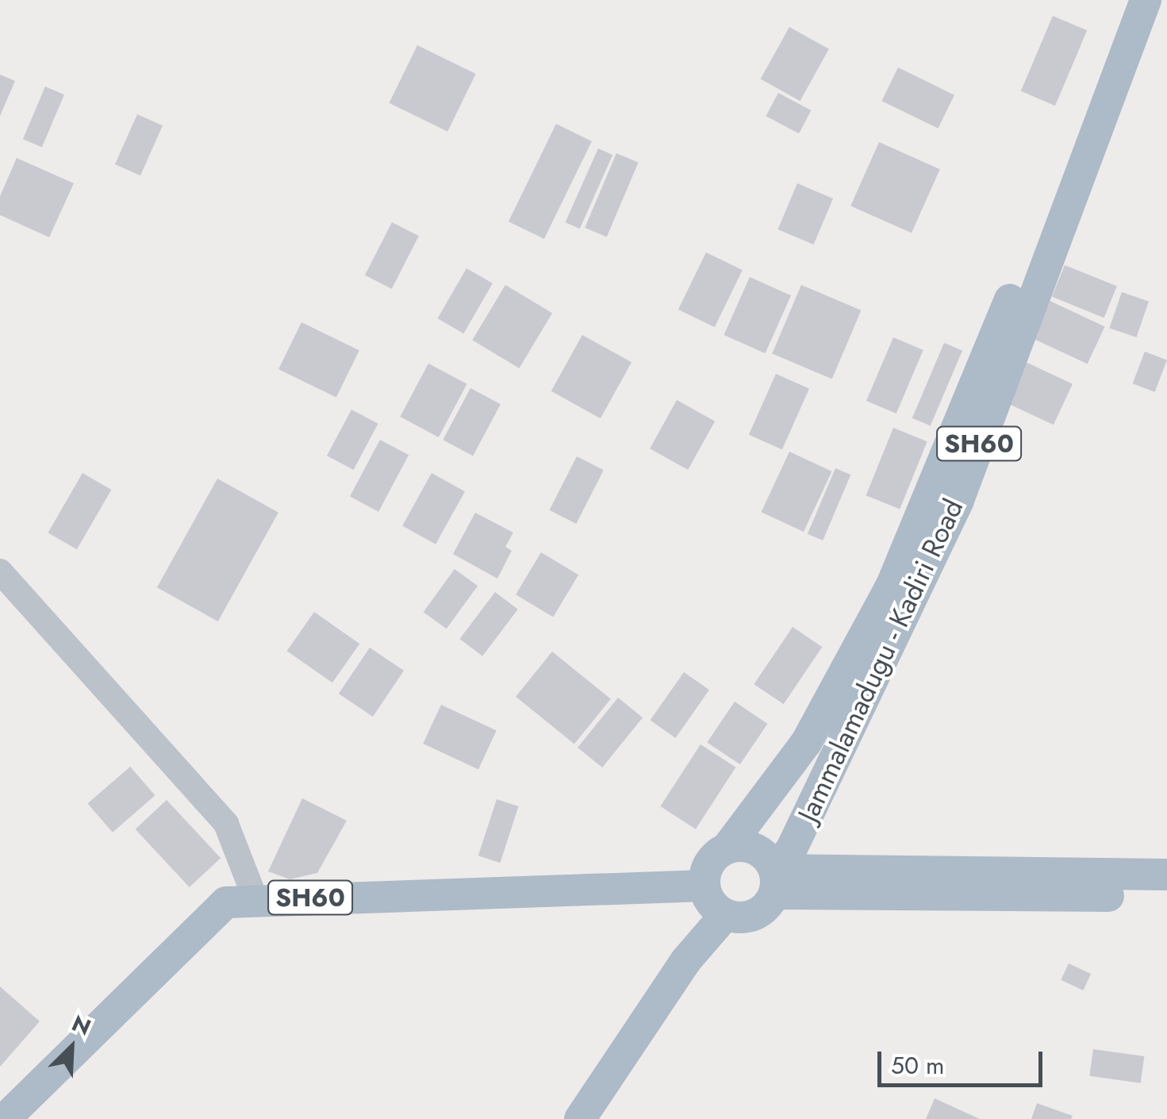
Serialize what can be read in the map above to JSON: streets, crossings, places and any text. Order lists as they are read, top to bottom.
{
  "streets": {
    "main road": ["SH60", "Jammalamadugu - Kadiri Road"]
  },
  "crossings": [
    ["SH60", "Jammalamadugu - Kadiri Road"]
  ],
  "scale_bar": "50 m",
  "north": "top right"
}
